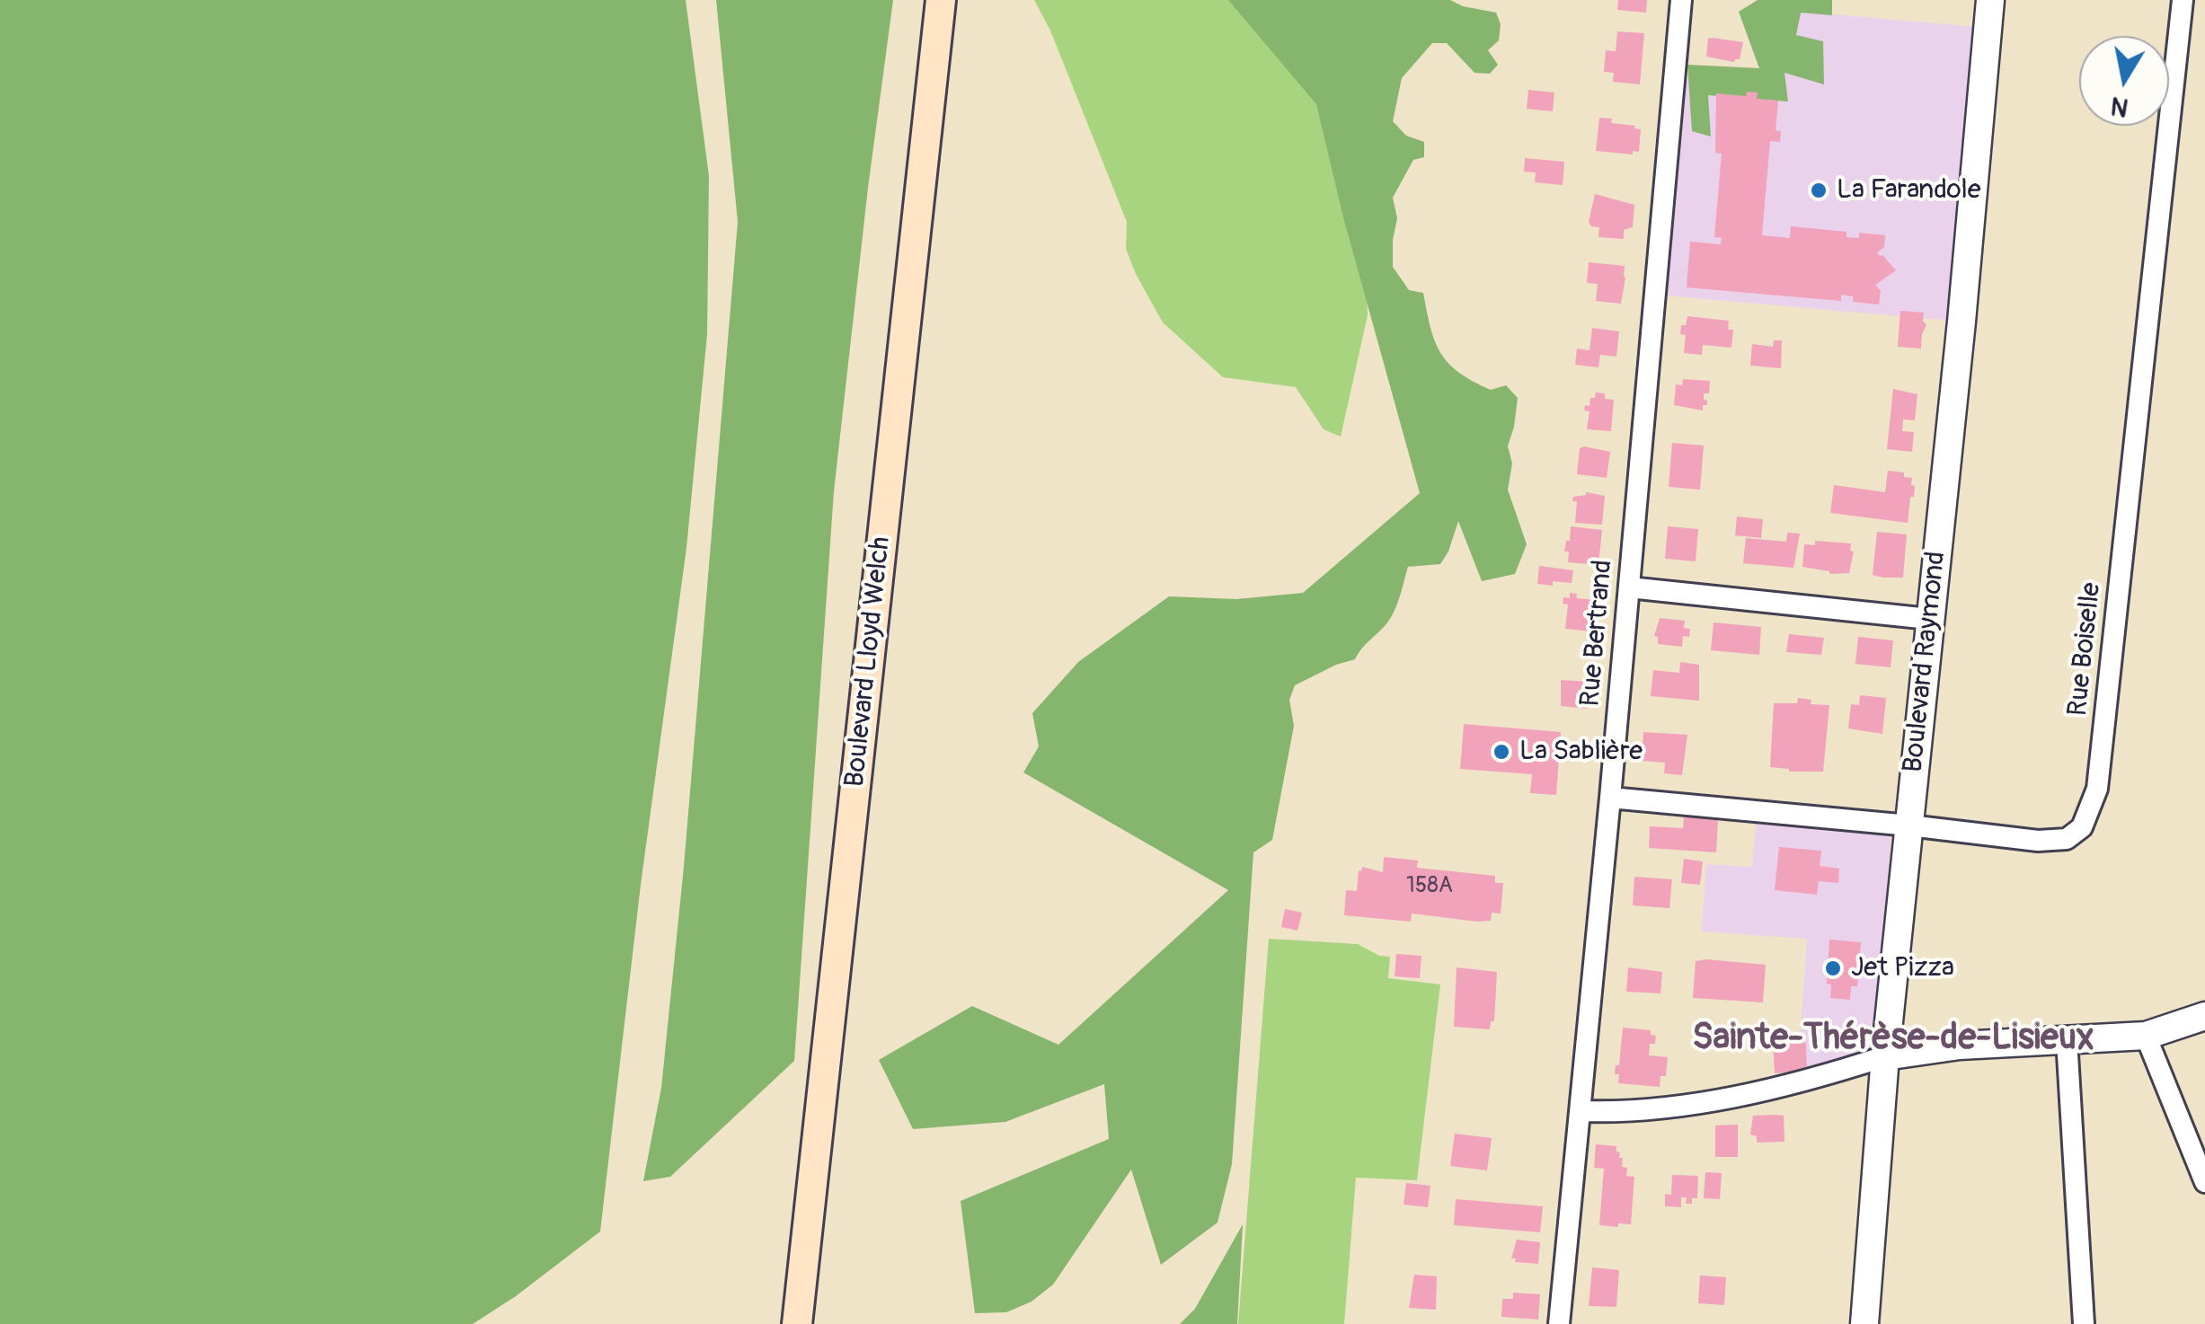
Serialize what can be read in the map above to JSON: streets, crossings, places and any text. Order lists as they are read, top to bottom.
{
  "streets": {
    "main road": ["Boulevard Lloyd Welch"],
    "street": ["Rue Bertrand", "Rue Boiselle", "Boulevard Raymond"]
  },
  "crossings": [
    ["Rue Bertrand", "Rue Boiselle"],
    ["Rue Boiselle", "Boulevard Raymond"]
  ],
  "districts": ["Sainte-Thérèse-de-Lisieux"],
  "places": ["La Farandole", "La Sablière", "Jet Pizza"],
  "house_numbers": ["158A"],
  "north": "bottom"
}
